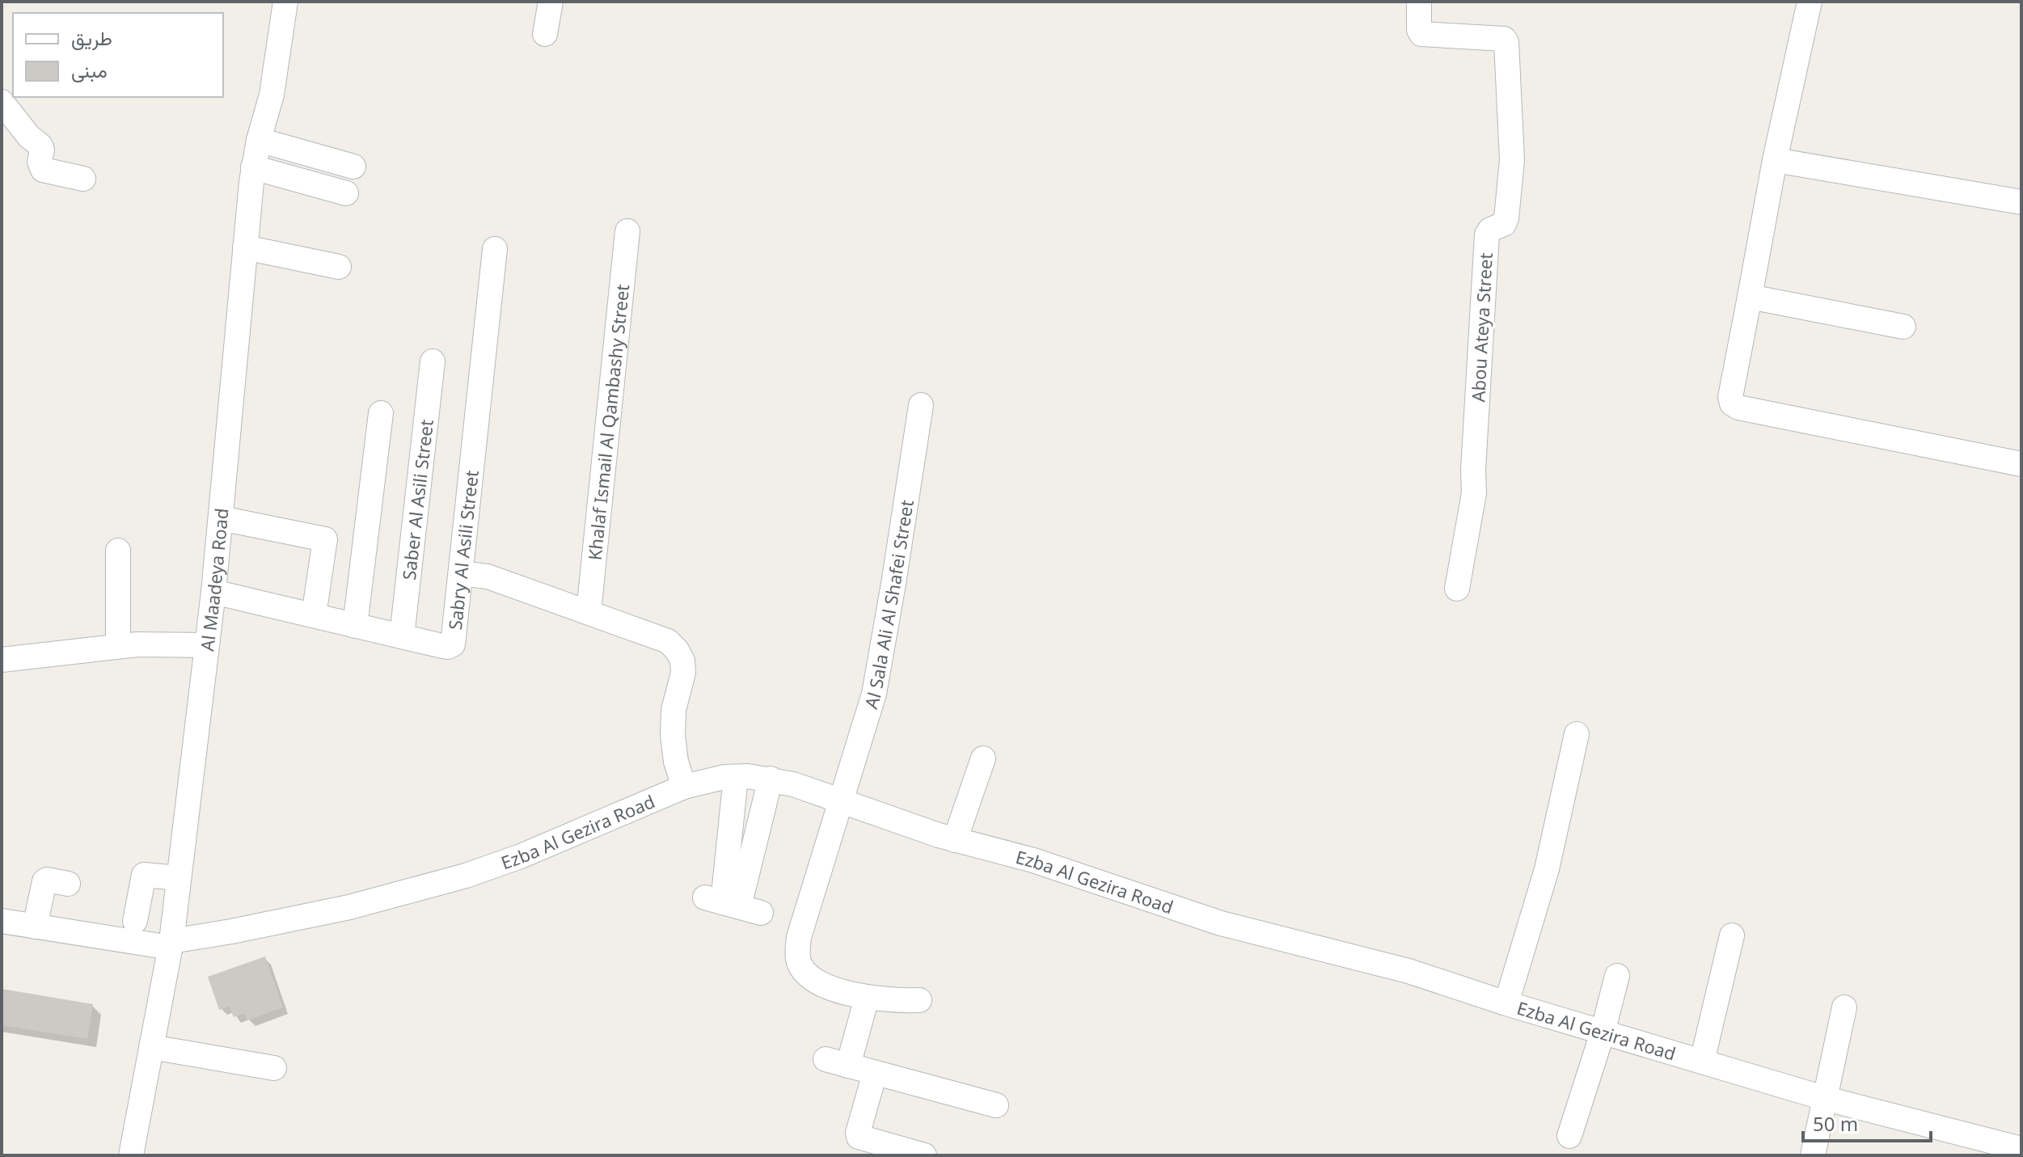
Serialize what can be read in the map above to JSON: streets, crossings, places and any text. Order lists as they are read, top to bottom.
{
  "streets": {
    "street": [
      "Abou Ateya Street",
      "Khalaf Ismail Al Qambashy Street",
      "Saber Al Asili Street",
      "Sabry Al Asili Street",
      "Al Maadeya Road",
      "Al Sala Ali Al Shafei Street",
      "Ezba Al Gezira Road"
    ]
  },
  "crossings": [
    ["Saber Al Asili Street", "Sabry Al Asili Street"],
    ["Sabry Al Asili Street", "Al Maadeya Road"],
    ["Al Maadeya Road", "Ezba Al Gezira Road"],
    ["Al Sala Ali Al Shafei Street", "Ezba Al Gezira Road"]
  ],
  "legend": ["طريق", "مبنى"],
  "scale_bar": "50 m"
}
